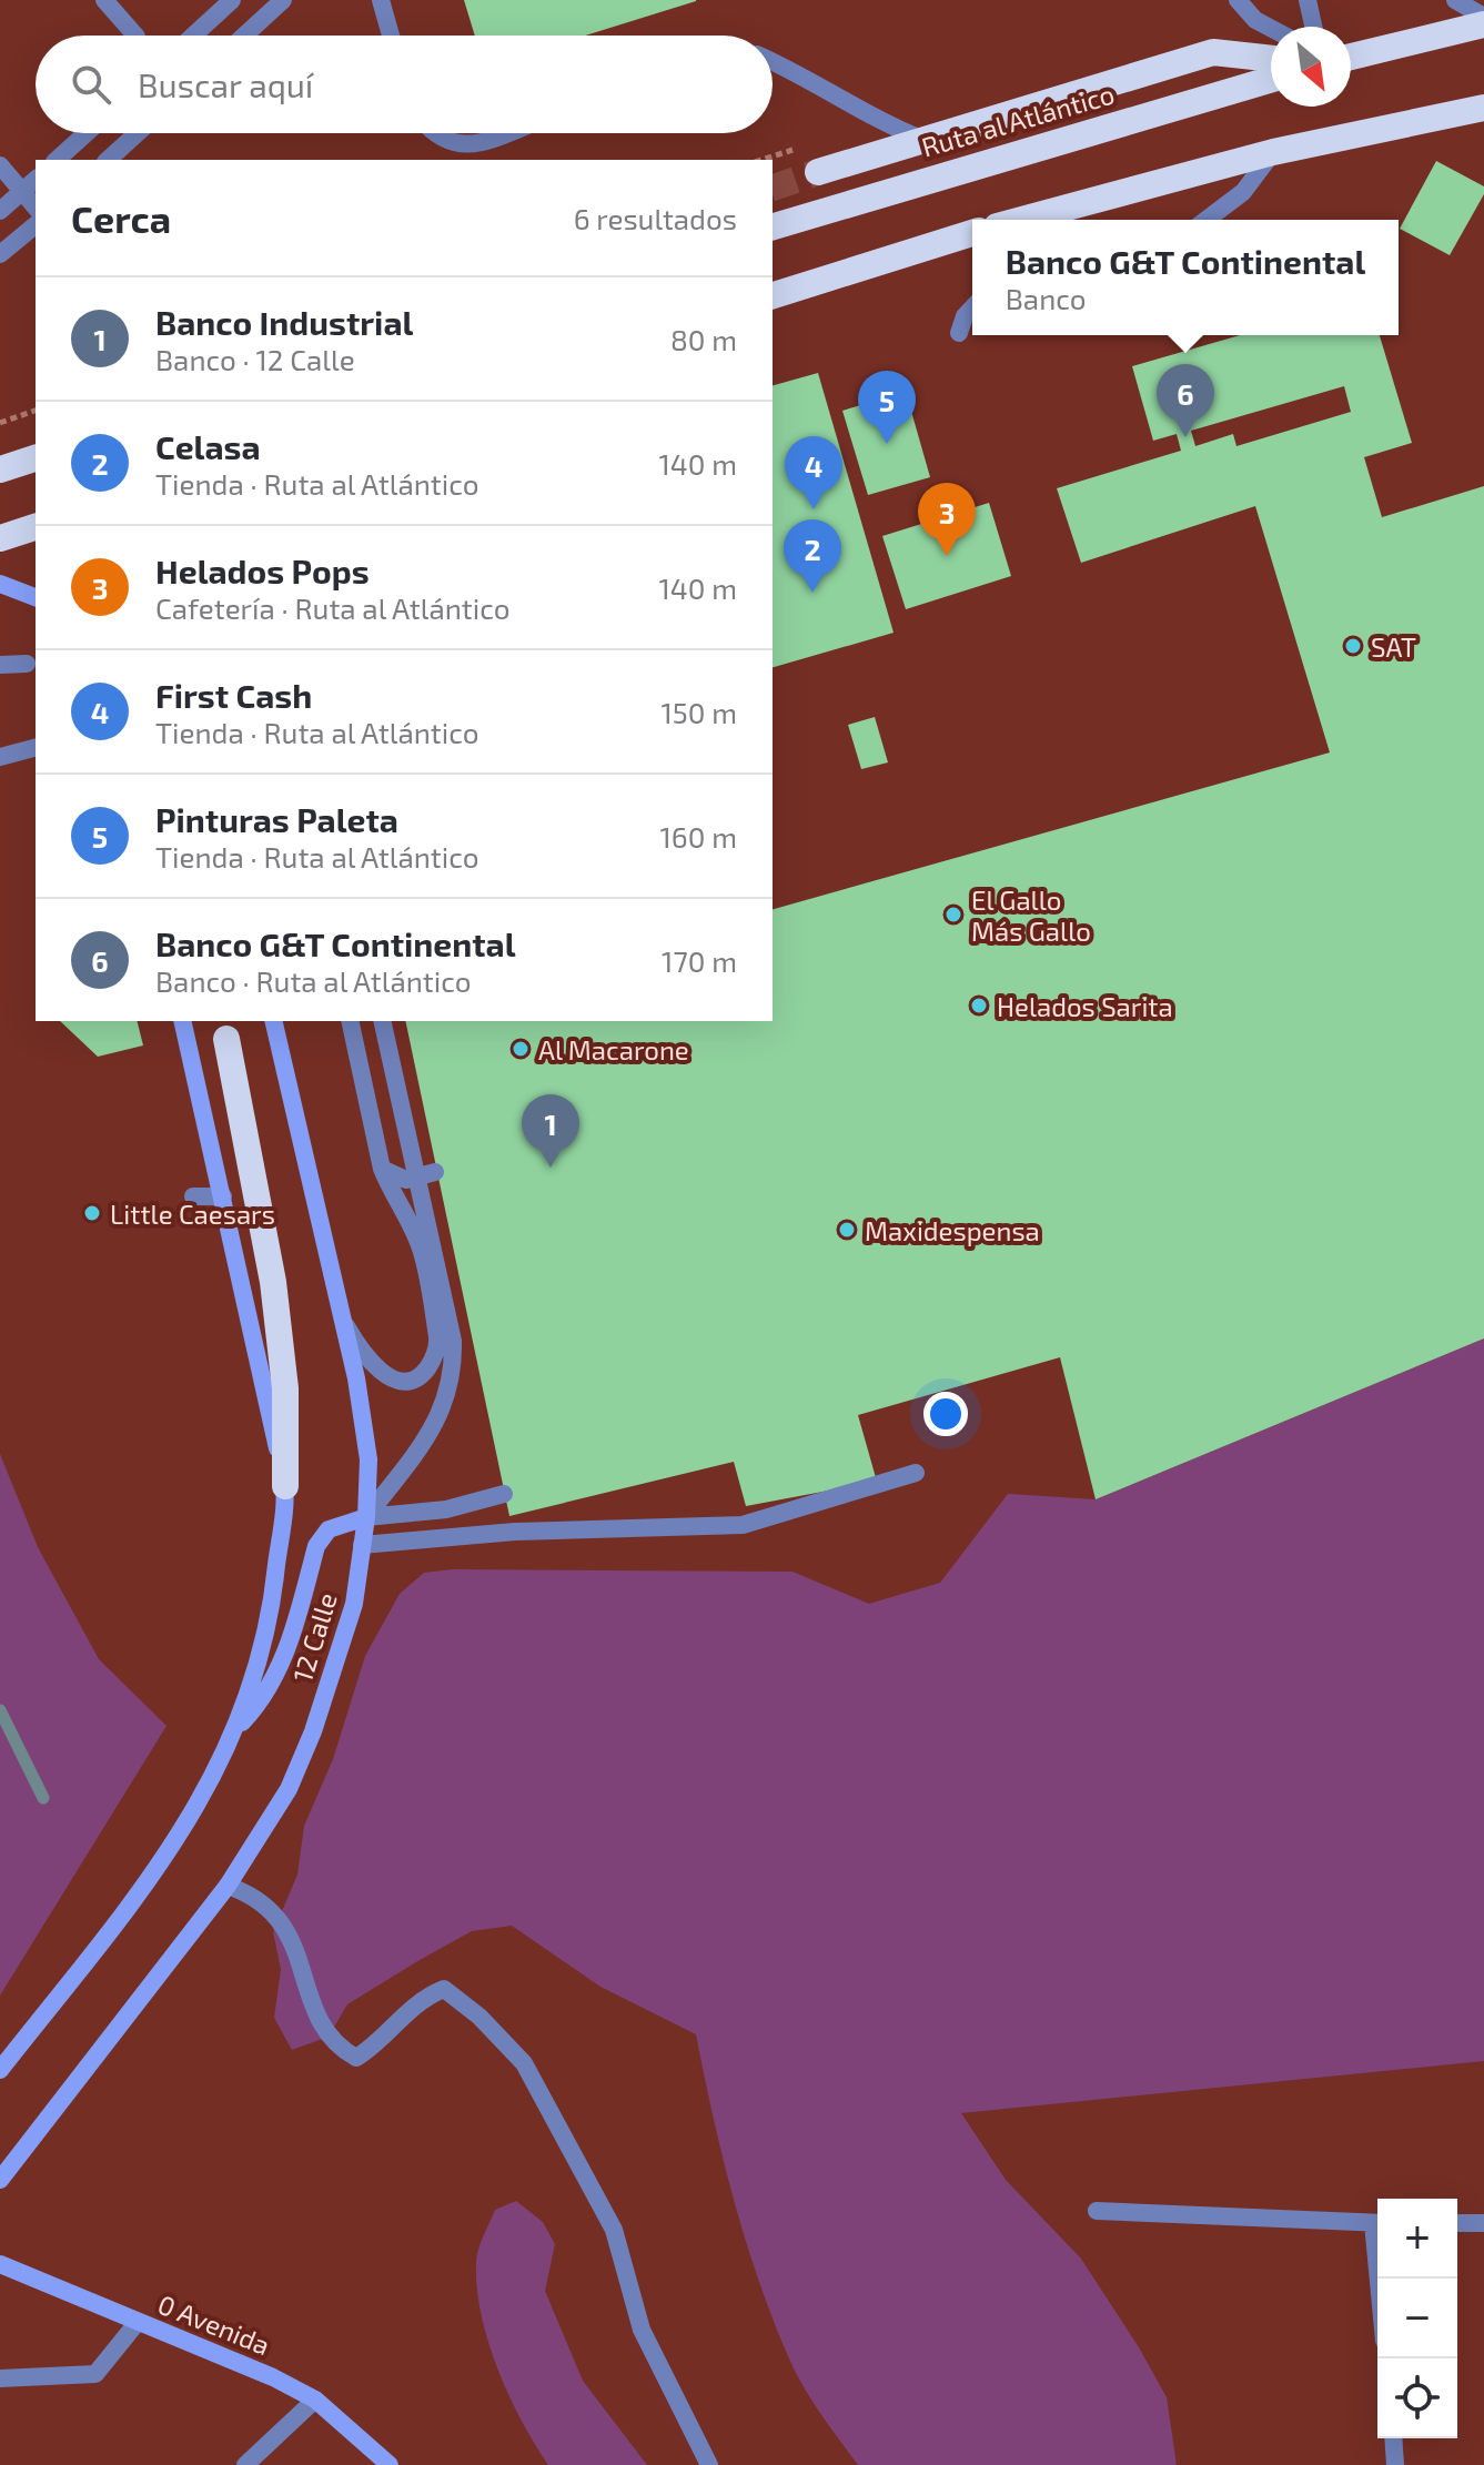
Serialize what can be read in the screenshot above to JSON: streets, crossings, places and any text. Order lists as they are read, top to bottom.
{
  "streets": {
    "highway": ["Ruta al Atlántico"],
    "main road": ["12 Calle", "0 Avenida"]
  },
  "places": [
    "SAT",
    "El Gallo Más Gallo",
    "Helados Sarita",
    "Al Macarone",
    "Little Caesars",
    "Maxidespensa"
  ],
  "north": "bottom right",
  "page": {
    "search": "Buscar aquí",
    "heading": ["Cerca", "6 resultados"],
    "popup": ["Banco G&T Continental", "Banco"],
    "list": [
      {
        "mark": "1",
        "name": "Banco Industrial",
        "note": "Banco · 12 Calle",
        "value": "80 m"
      },
      {
        "mark": "2",
        "name": "Celasa",
        "note": "Tienda · Ruta al Atlántico",
        "value": "140 m"
      },
      {
        "mark": "3",
        "name": "Helados Pops",
        "note": "Cafetería · Ruta al Atlántico",
        "value": "140 m"
      },
      {
        "mark": "4",
        "name": "First Cash",
        "note": "Tienda · Ruta al Atlántico",
        "value": "150 m"
      },
      {
        "mark": "5",
        "name": "Pinturas Paleta",
        "note": "Tienda · Ruta al Atlántico",
        "value": "160 m"
      },
      {
        "mark": "6",
        "name": "Banco G&T Continental",
        "note": "Banco · Ruta al Atlántico",
        "value": "170 m"
      }
    ],
    "pins": [
      "6",
      "5",
      "4",
      "3",
      "2",
      "1"
    ],
    "map_buttons": ["+", "−"]
  }
}
